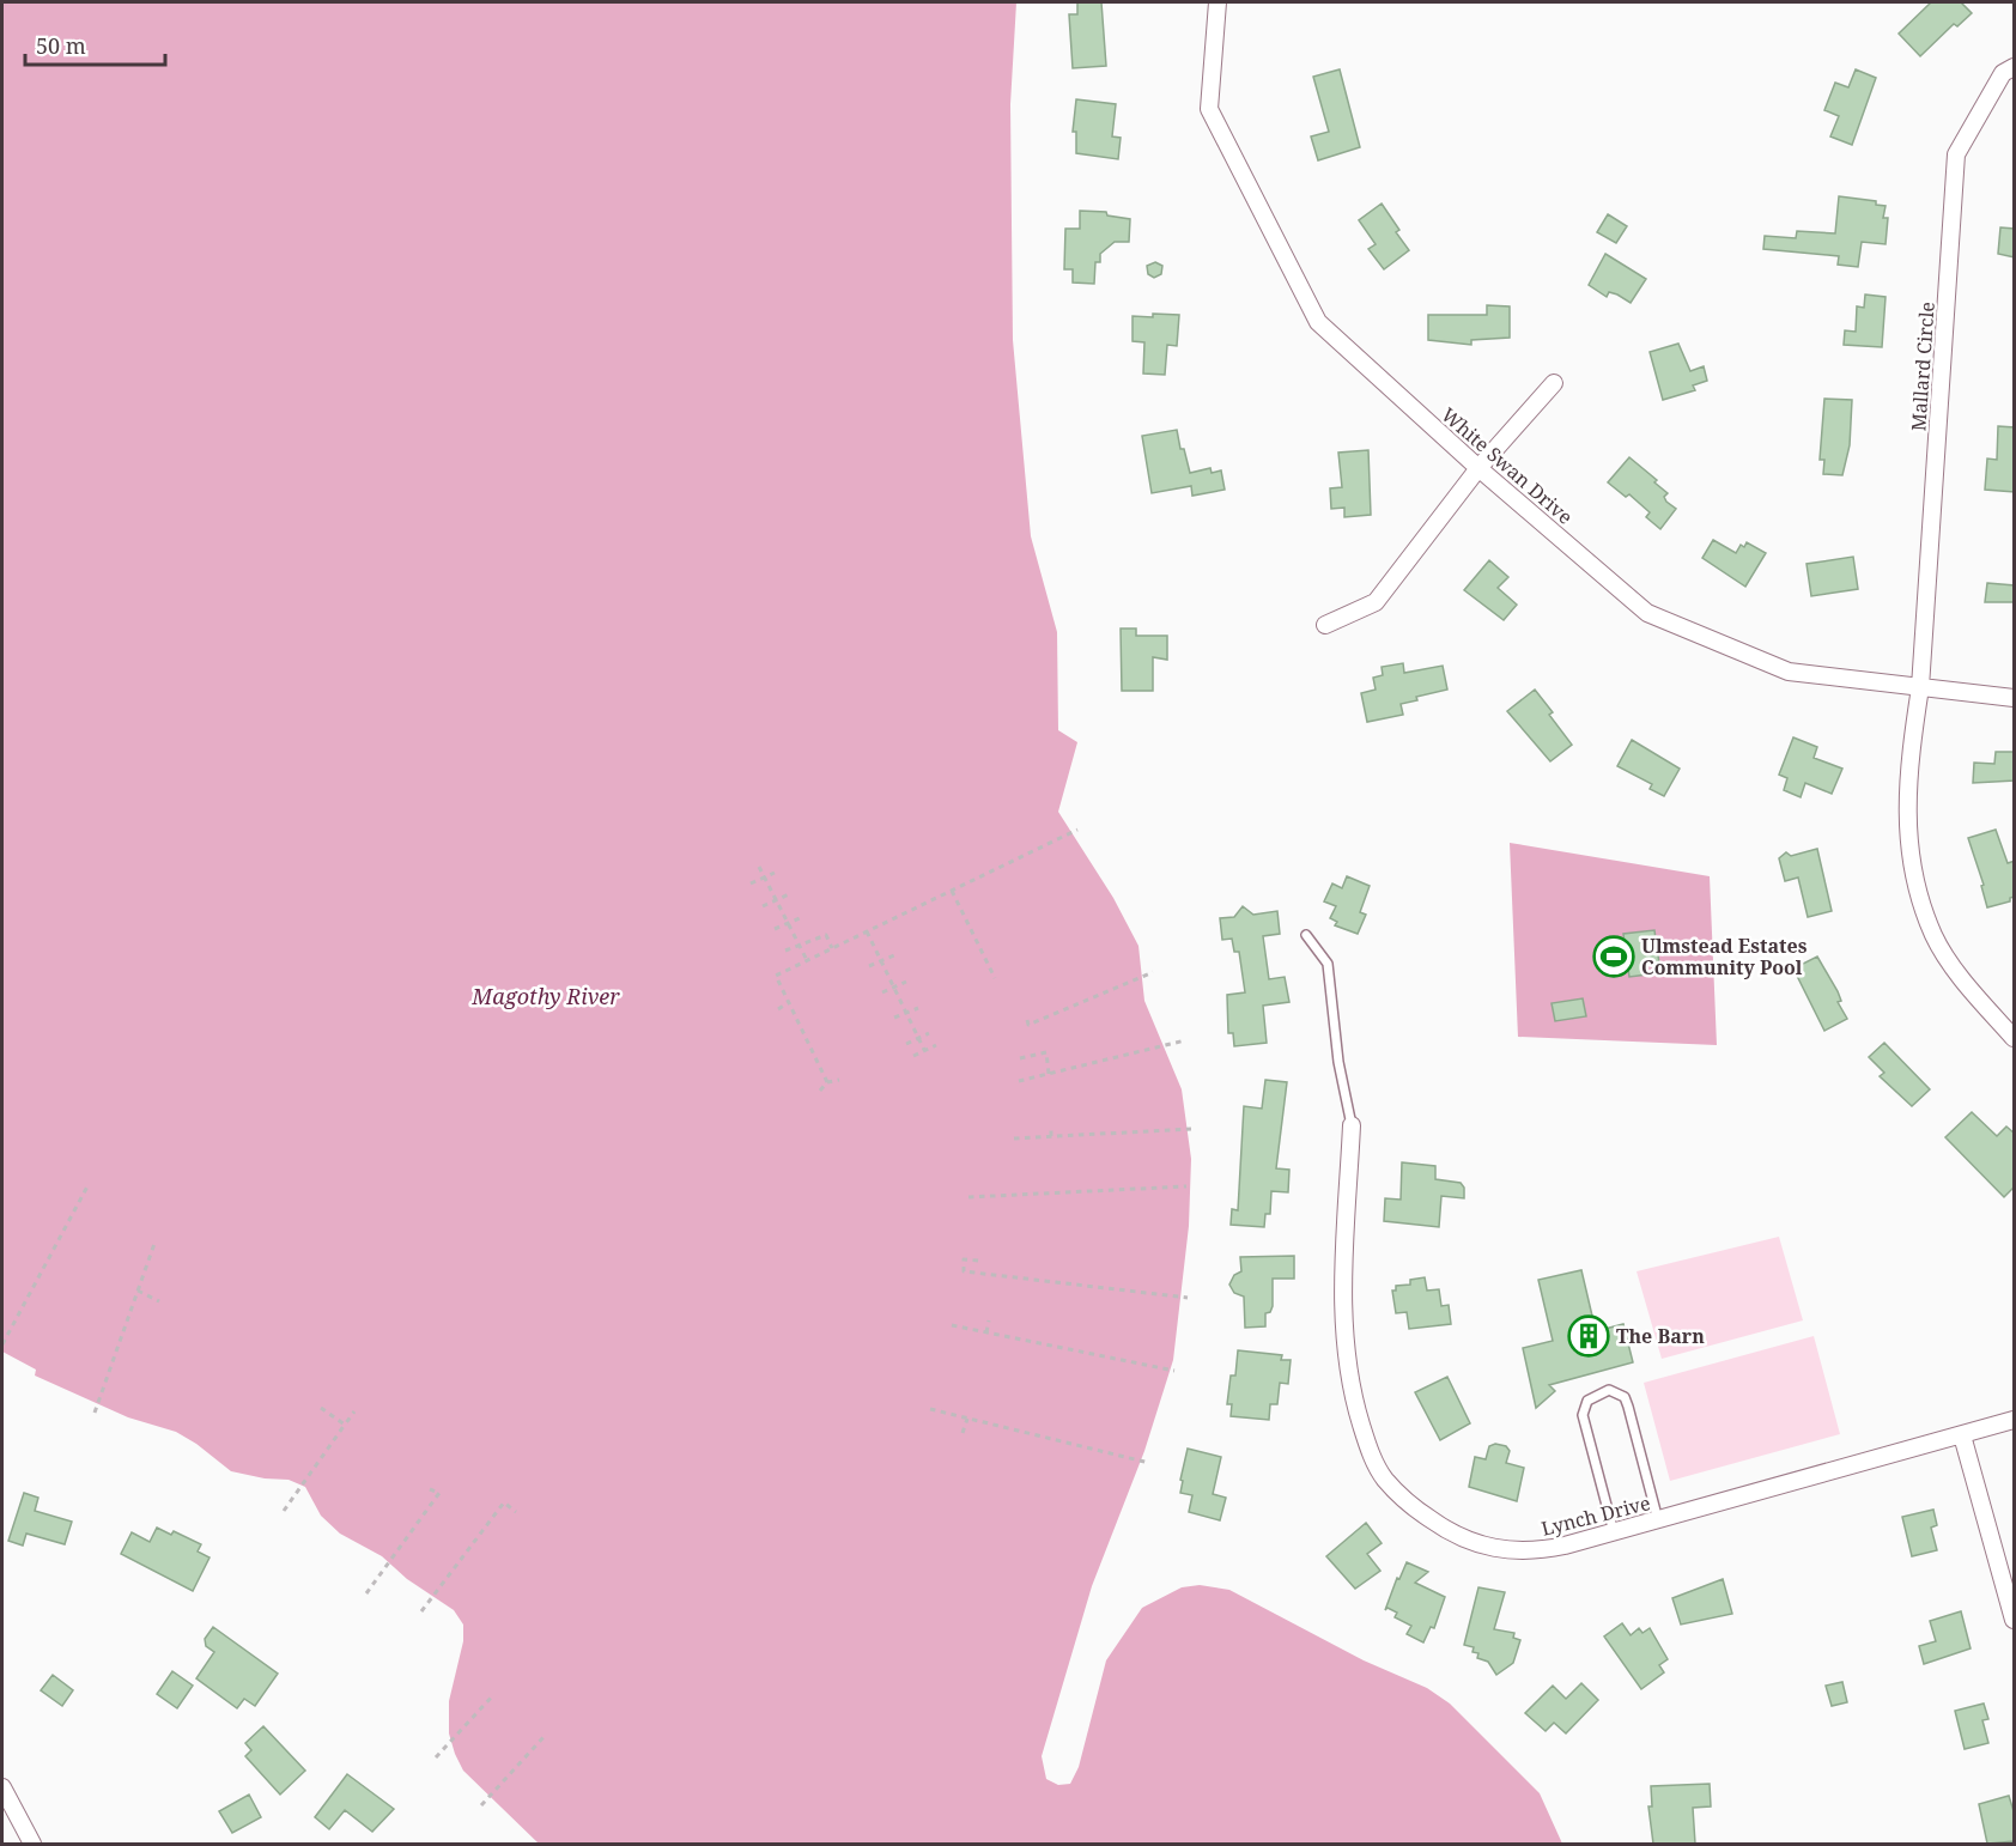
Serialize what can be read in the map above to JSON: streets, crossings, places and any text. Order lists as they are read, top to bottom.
{
  "streets": {
    "street": ["Mallard Circle", "White Swan Drive", "Lynch Drive"]
  },
  "crossings": [
    ["Mallard Circle", "White Swan Drive"]
  ],
  "water": ["Magothy River"],
  "places": {
    "sports": ["Ulmstead Estates Community Pool"],
    "building": ["The Barn"]
  },
  "scale_bar": "50 m"
}
